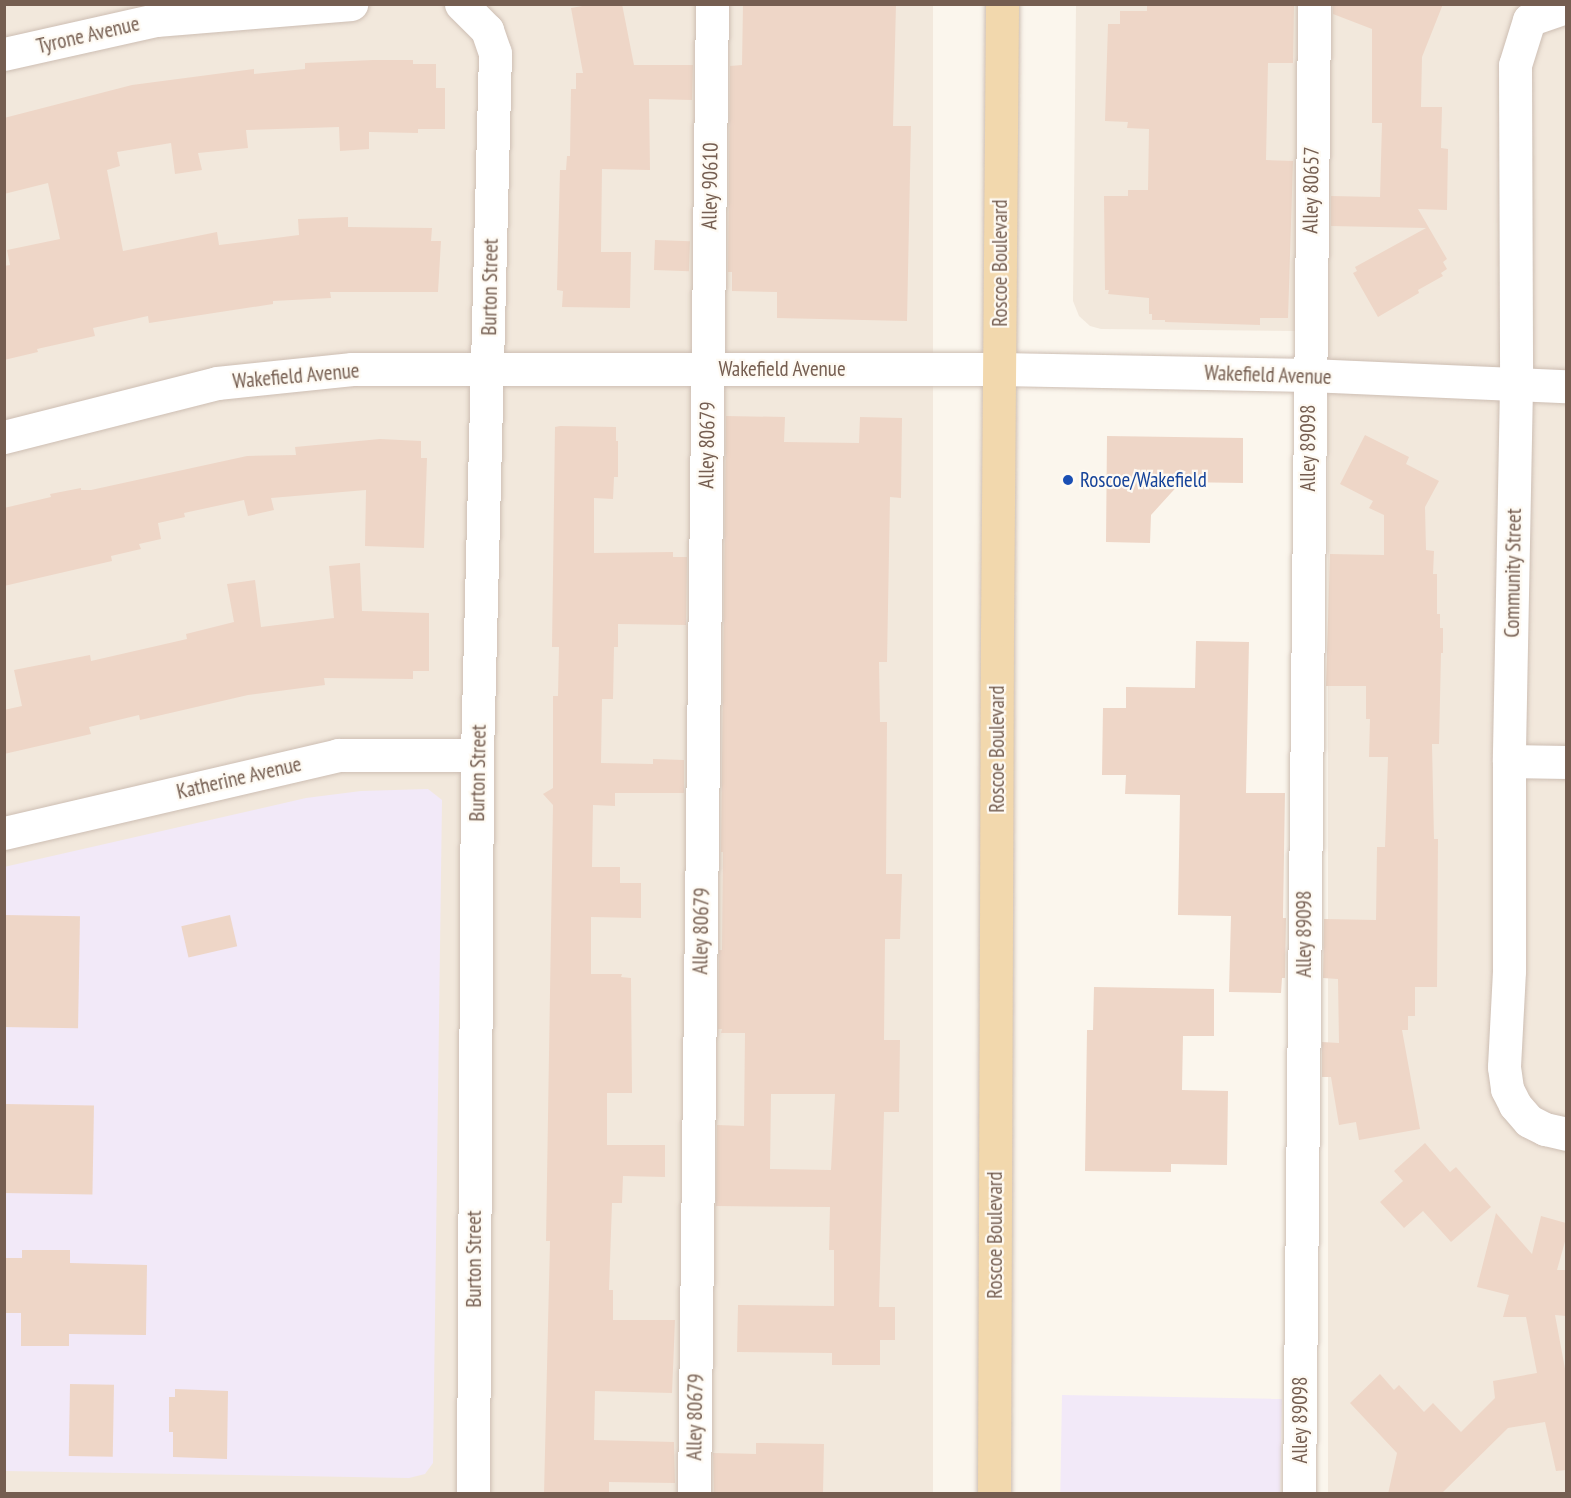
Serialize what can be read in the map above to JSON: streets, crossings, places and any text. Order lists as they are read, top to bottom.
{
  "streets": {
    "main road": ["Roscoe Boulevard"],
    "street": [
      "Tyrone Avenue",
      "Alley 90610",
      "Alley 80657",
      "Burton Street",
      "Wakefield Avenue",
      "Alley 80679",
      "Alley 89098",
      "Community Street",
      "Katherine Avenue"
    ]
  },
  "crossings": [
    ["Alley 90610", "Wakefield Avenue"],
    ["Alley 90610", "Alley 80679"],
    ["Alley 80657", "Wakefield Avenue"],
    ["Alley 80657", "Alley 89098"],
    ["Roscoe Boulevard", "Wakefield Avenue"],
    ["Burton Street", "Wakefield Avenue"],
    ["Burton Street", "Katherine Avenue"],
    ["Wakefield Avenue", "Alley 80679"],
    ["Wakefield Avenue", "Alley 89098"],
    ["Wakefield Avenue", "Community Street"]
  ],
  "places": ["Roscoe/Wakefield"]
}
